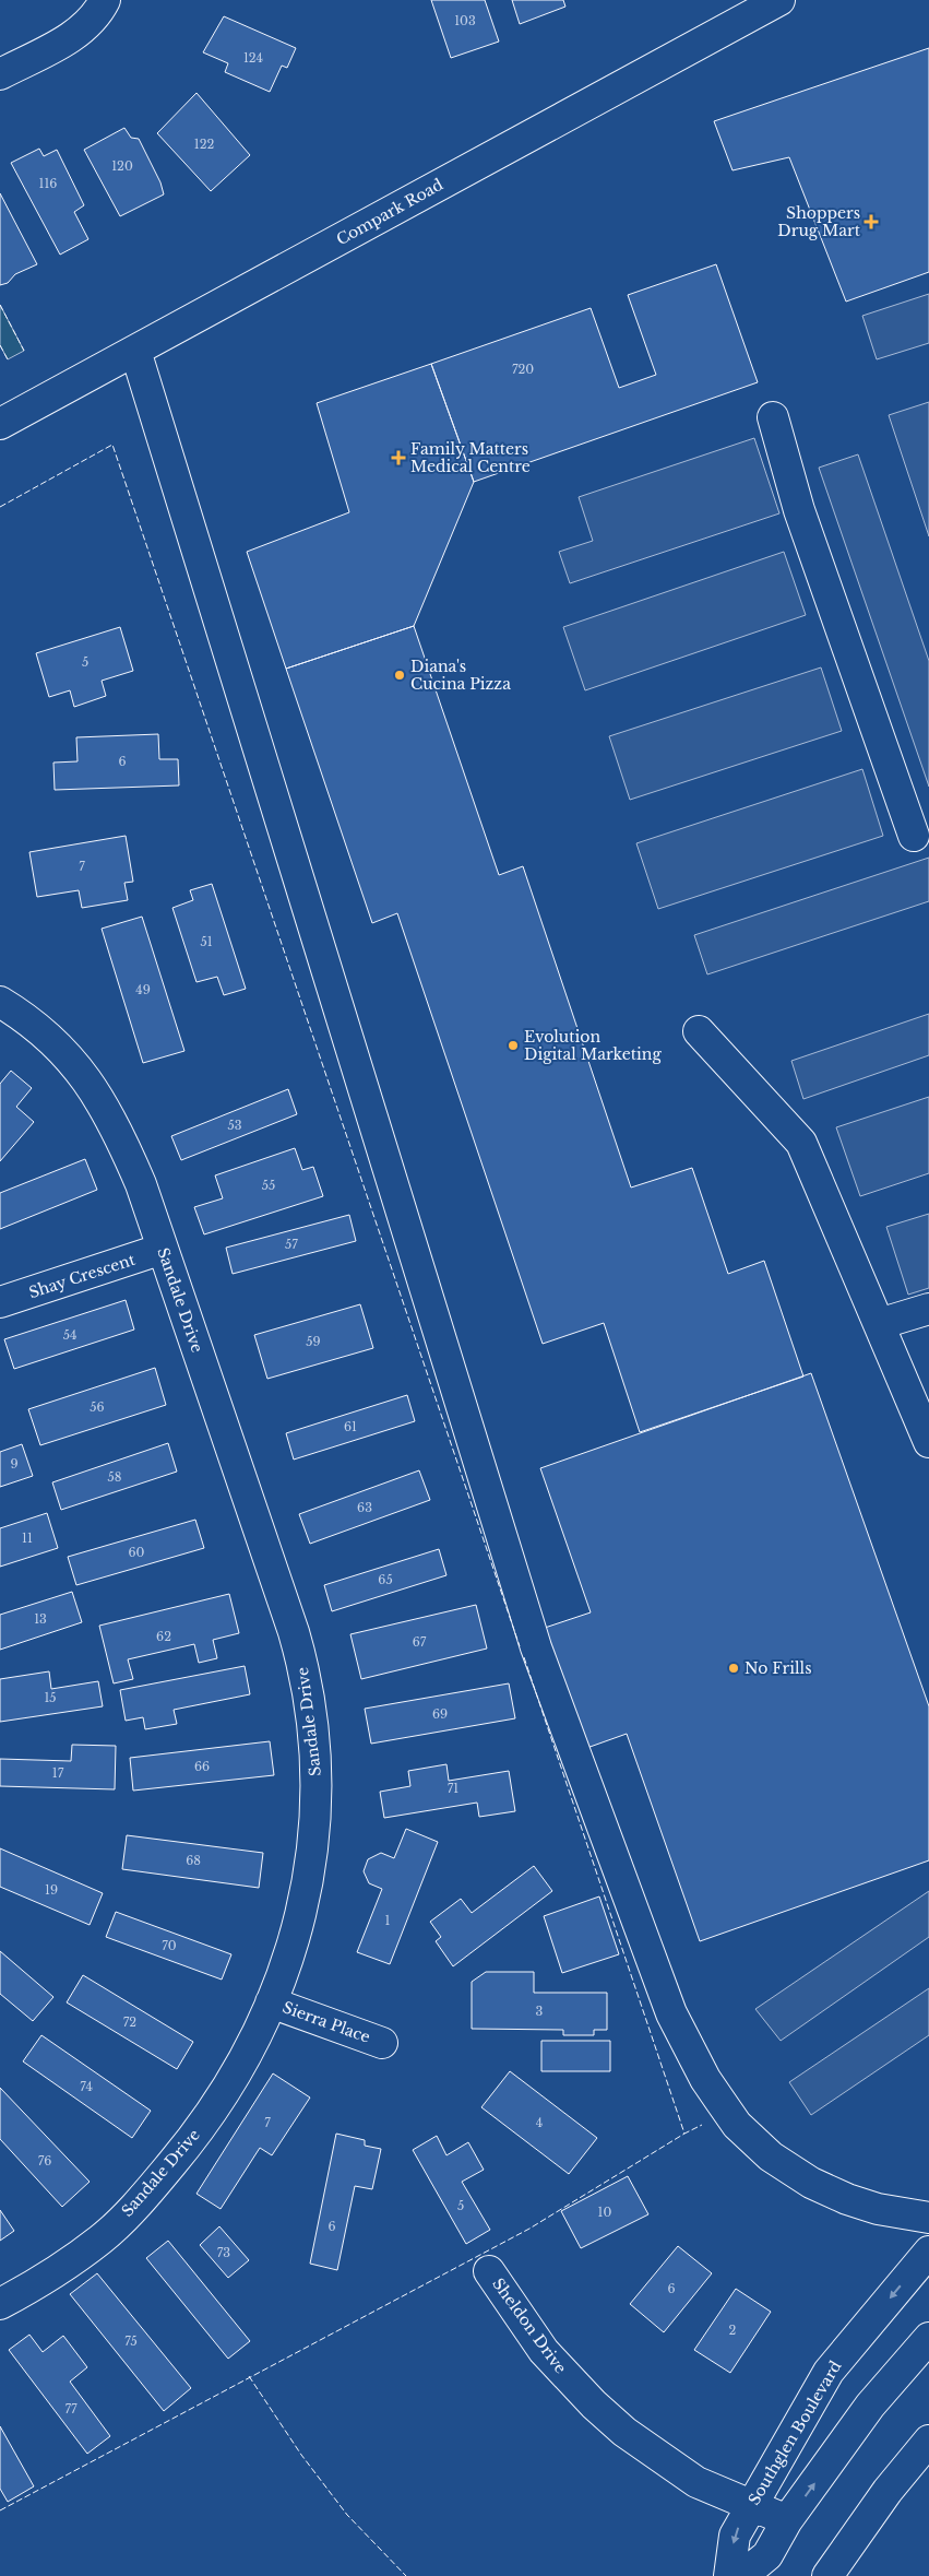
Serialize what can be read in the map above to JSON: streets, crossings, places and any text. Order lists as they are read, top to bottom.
{
  "streets": {
    "street": [
      "Compark Road",
      "Shay Crescent",
      "Sandale Drive",
      "Sierra Place",
      "Sheldon Drive",
      "Southglen Boulevard"
    ]
  },
  "crossings": [
    ["Shay Crescent", "Sandale Drive"],
    ["Sandale Drive", "Sierra Place"],
    ["Sheldon Drive", "Southglen Boulevard"]
  ],
  "places": {
    "health": ["Shoppers Drug Mart", "Family Matters Medical Centre"],
    "other": ["Diana's Cucina Pizza", "Evolution Digital Marketing", "No Frills"]
  },
  "house_numbers": [
    "103",
    "124",
    "122",
    "120",
    "116",
    "720",
    "5",
    "6",
    "7",
    "51",
    "49",
    "53",
    "55",
    "57",
    "54",
    "59",
    "56",
    "61",
    "9",
    "58",
    "63",
    "11",
    "60",
    "65",
    "13",
    "62",
    "67",
    "15",
    "69",
    "66",
    "17",
    "71",
    "68",
    "19",
    "1",
    "70",
    "3",
    "72",
    "74",
    "7",
    "4",
    "76",
    "5",
    "10",
    "6",
    "73",
    "6",
    "2",
    "75",
    "77"
  ]
}
